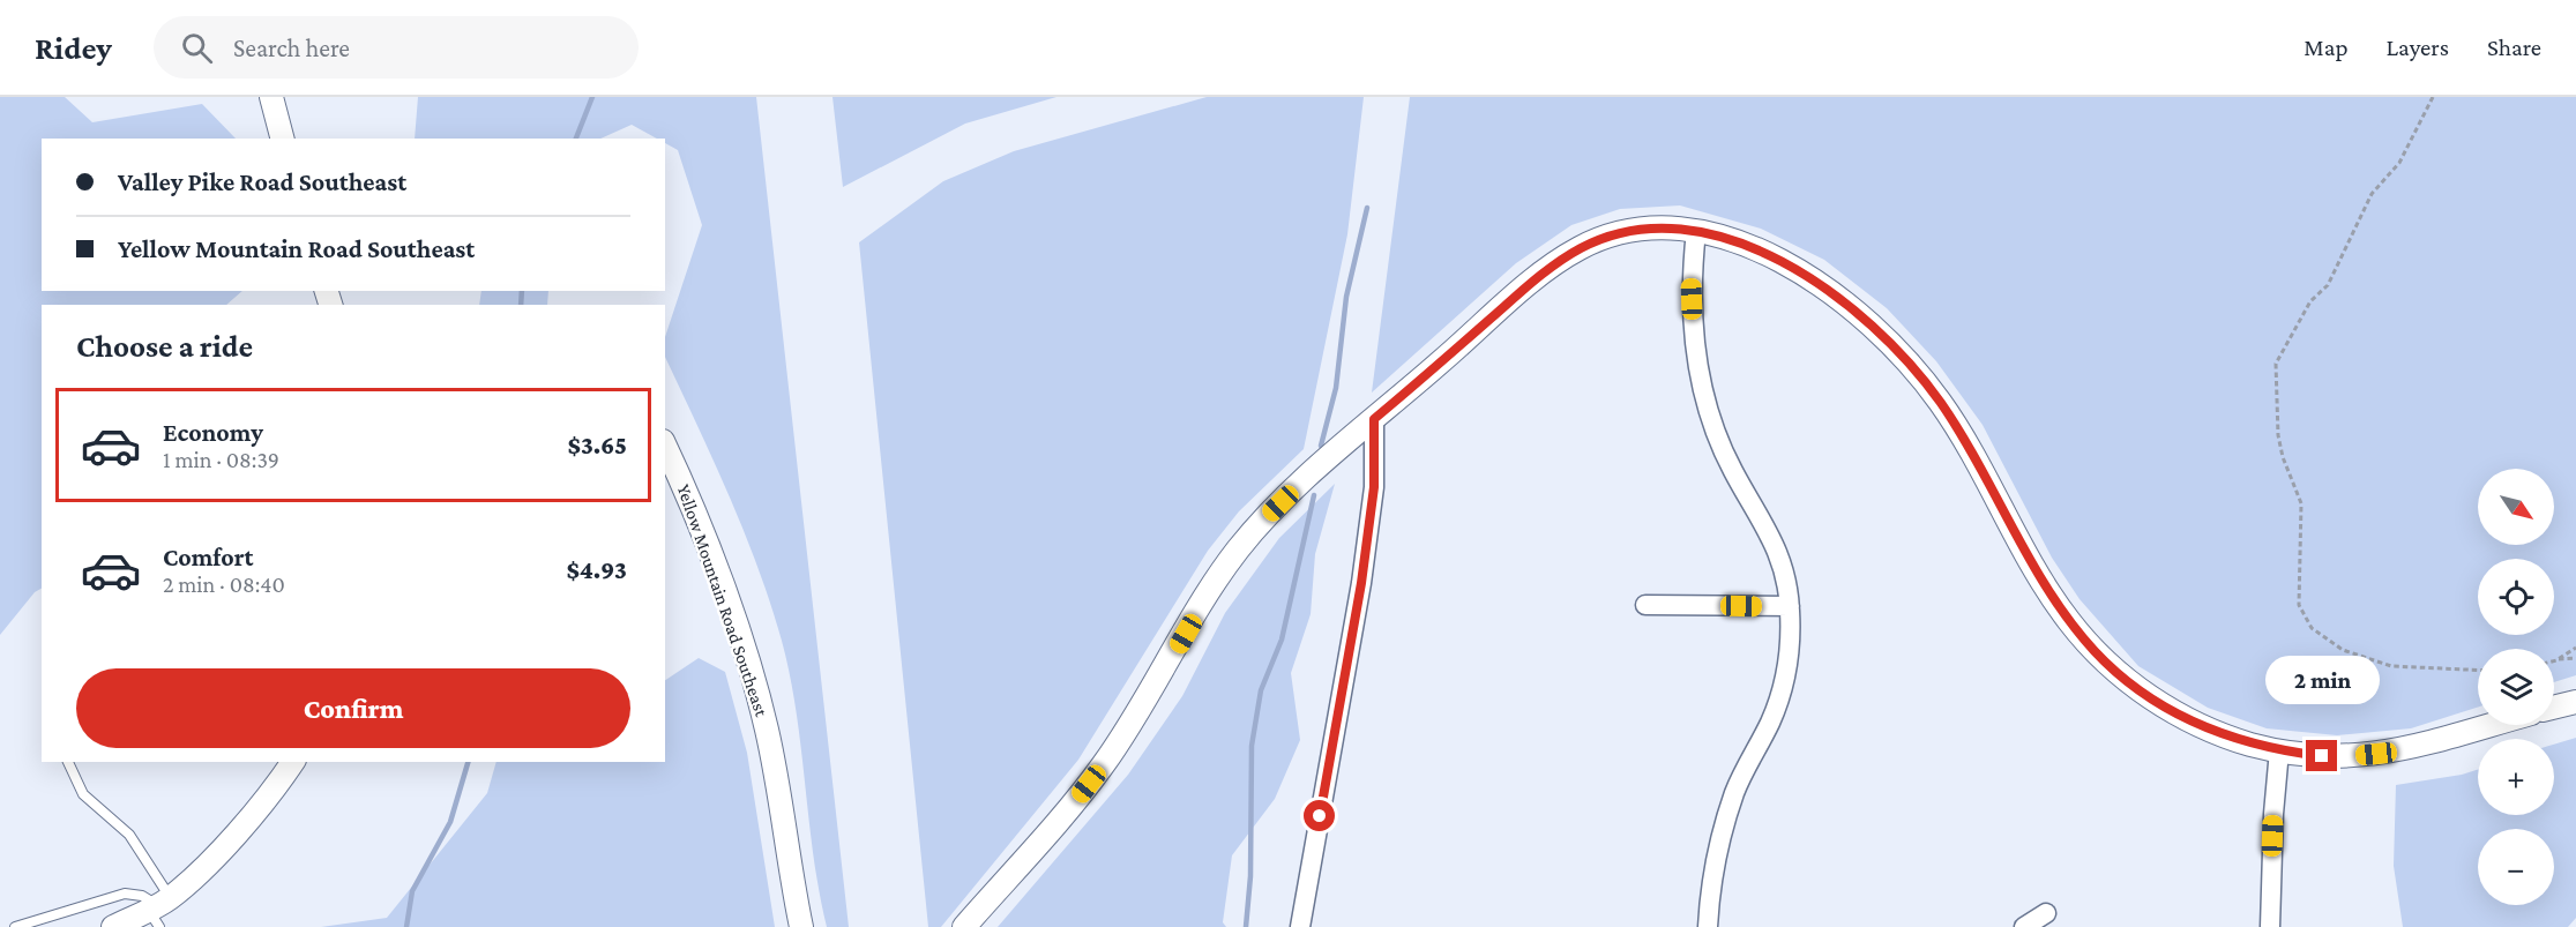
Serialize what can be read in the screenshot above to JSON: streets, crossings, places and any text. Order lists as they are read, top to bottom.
{
  "streets": {
    "street": ["Yellow Mountain Road Southeast"]
  },
  "north": "bottom right",
  "page": {
    "header": "Ridey",
    "search": "Search here",
    "nav": ["Map", "Layers", "Share"],
    "banner": ["Valley Pike Road Southeast", "Yellow Mountain Road Southeast"],
    "heading": "Choose a ride",
    "list": [
      {
        "name": "Economy",
        "note": "1 min · 08:39",
        "value": "$3.65"
      },
      {
        "name": "Comfort",
        "note": "2 min · 08:40",
        "value": "$4.93"
      }
    ],
    "map_buttons": ["+", "−"],
    "buttons": "Confirm",
    "bubble": "2 min"
  }
}
